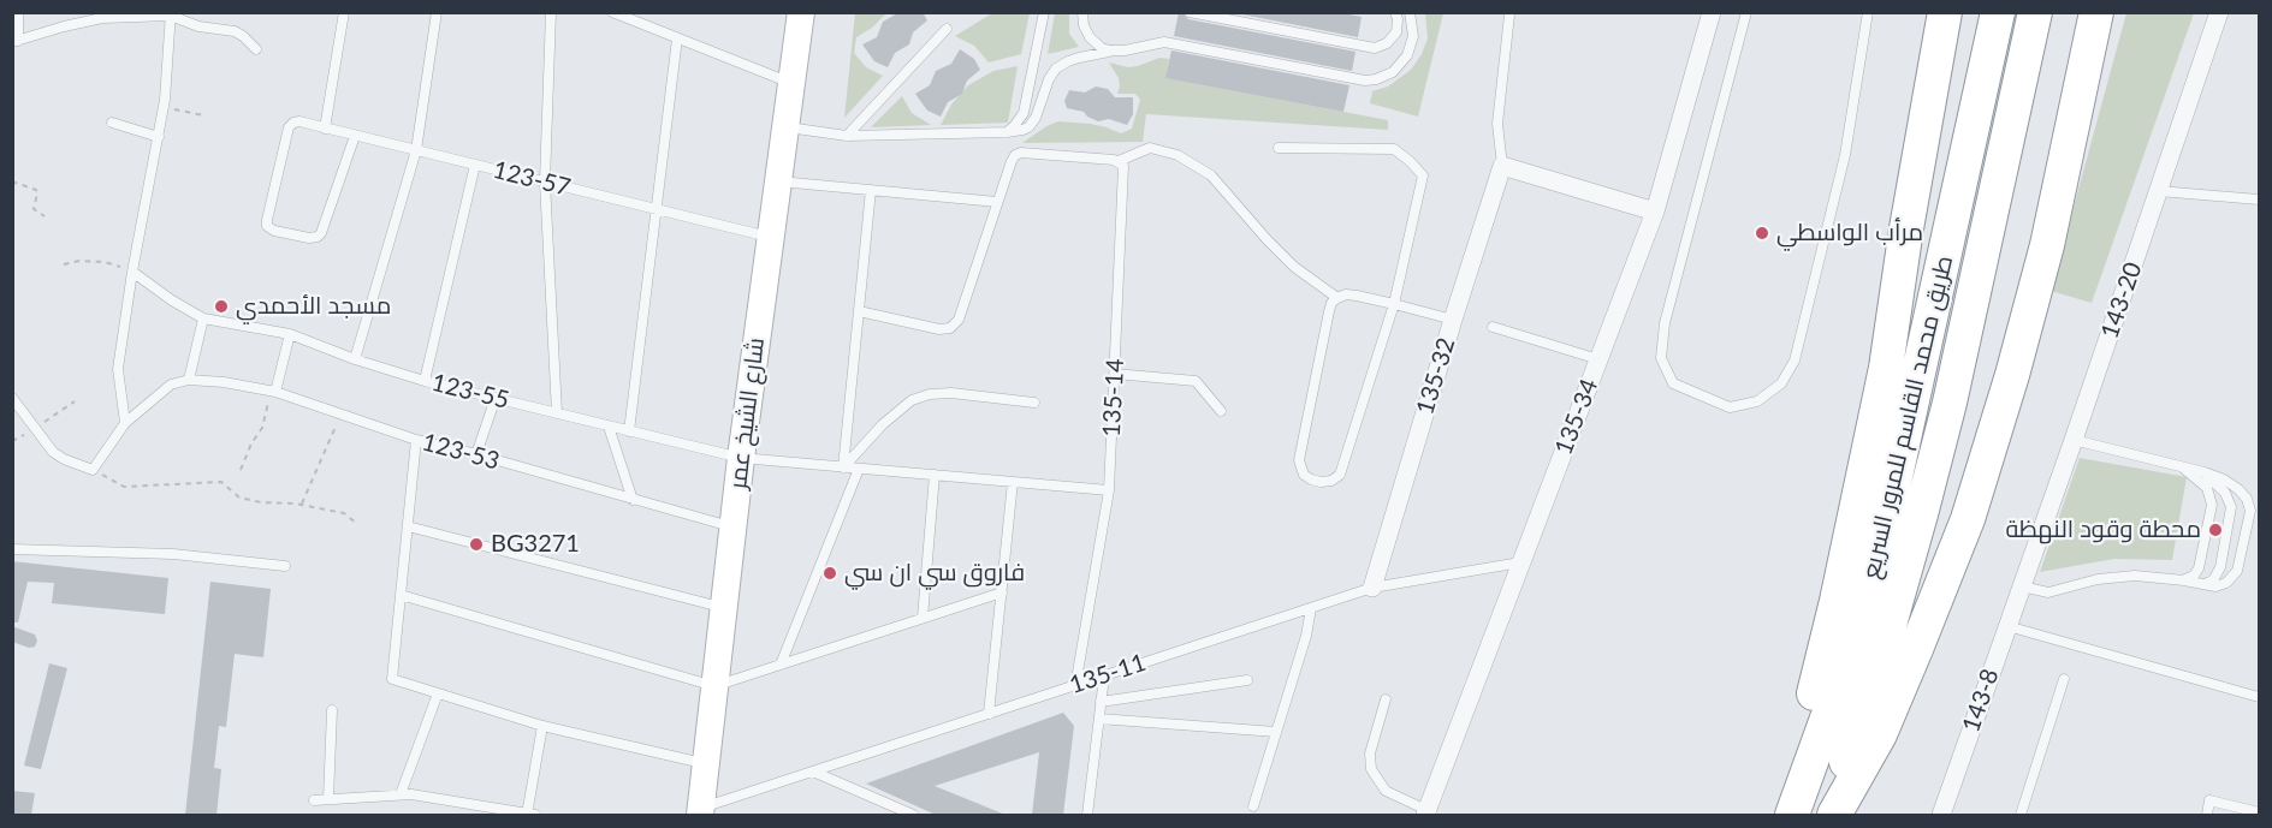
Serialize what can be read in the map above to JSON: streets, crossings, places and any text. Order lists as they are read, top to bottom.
{
  "streets": {
    "highway": ["طريق محمد القاسم للمرور السريع"],
    "street": [
      "143-20",
      "135-32",
      "شارع الشيخ عمر",
      "135-34",
      "143-8"
    ],
    "lane": [
      "123-57",
      "123-55",
      "135-14",
      "123-53",
      "135-11"
    ]
  },
  "crossings": [
    ["123-57", "شارع الشيخ عمر"],
    ["143-20", "143-8"],
    ["135-32", "135-11"],
    ["123-55", "135-14"],
    ["123-55", "شارع الشيخ عمر"],
    ["135-14", "135-11"],
    ["شارع الشيخ عمر", "123-53"],
    ["شارع الشيخ عمر", "135-11"],
    ["135-34", "135-11"]
  ],
  "places": [
    "مرأب الواسطي",
    "مسجد الأحمدي",
    "محطة وقود النهظة",
    "BG3271",
    "فاروق سي ان سي"
  ]
}
